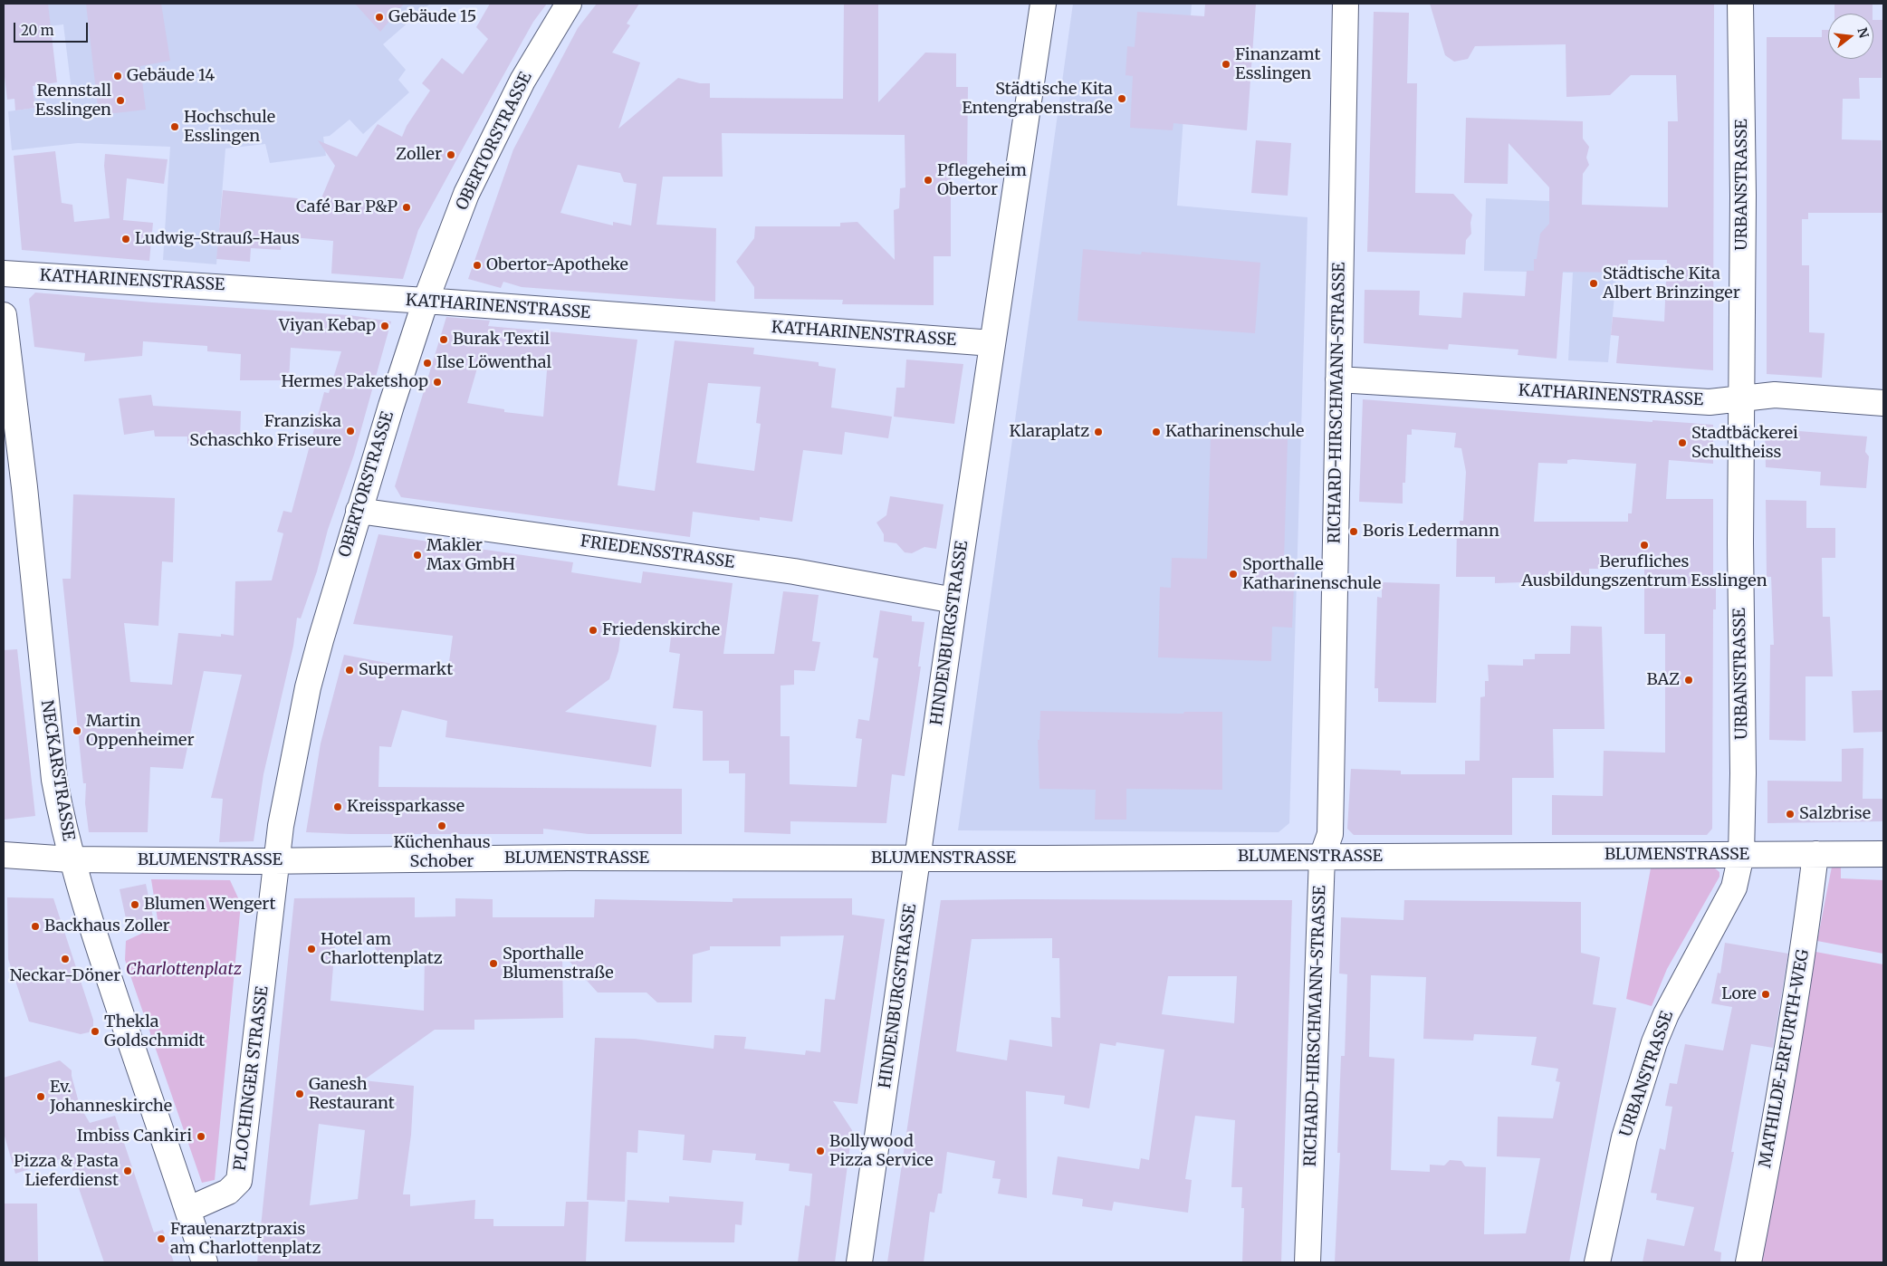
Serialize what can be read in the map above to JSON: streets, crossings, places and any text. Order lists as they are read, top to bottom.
{
  "streets": {
    "street": [
      "OBERTORSTRASSE",
      "URBANSTRASSE",
      "KATHARINENSTRASSE",
      "RICHARD-HIRSCHMANN-STRASSE",
      "FRIEDENSSTRASSE",
      "HINDENBURGSTRASSE",
      "NECKARSTRASSE",
      "BLUMENSTRASSE",
      "MATHILDE-ERFURTH-WEG",
      "PLOCHINGER STRASSE"
    ]
  },
  "crossings": [
    ["OBERTORSTRASSE", "KATHARINENSTRASSE"],
    ["OBERTORSTRASSE", "FRIEDENSSTRASSE"],
    ["OBERTORSTRASSE", "BLUMENSTRASSE"],
    ["OBERTORSTRASSE", "PLOCHINGER STRASSE"],
    ["URBANSTRASSE", "KATHARINENSTRASSE"],
    ["URBANSTRASSE", "BLUMENSTRASSE"],
    ["KATHARINENSTRASSE", "RICHARD-HIRSCHMANN-STRASSE"],
    ["KATHARINENSTRASSE", "HINDENBURGSTRASSE"],
    ["RICHARD-HIRSCHMANN-STRASSE", "BLUMENSTRASSE"],
    ["FRIEDENSSTRASSE", "HINDENBURGSTRASSE"],
    ["HINDENBURGSTRASSE", "BLUMENSTRASSE"],
    ["NECKARSTRASSE", "BLUMENSTRASSE"],
    ["NECKARSTRASSE", "PLOCHINGER STRASSE"],
    ["BLUMENSTRASSE", "MATHILDE-ERFURTH-WEG"],
    ["BLUMENSTRASSE", "PLOCHINGER STRASSE"]
  ],
  "parks": ["Charlottenplatz"],
  "places": [
    "Gebäude 15",
    "Finanzamt Esslingen",
    "Gebäude 14",
    "Städtische Kita Entengrabenstraße",
    "Rennstall Esslingen",
    "Hochschule Esslingen",
    "Zoller",
    "Pflegeheim Obertor",
    "Café Bar P&P",
    "Ludwig-Strauß-Haus",
    "Obertor-Apotheke",
    "Städtische Kita Albert Brinzinger",
    "Viyan Kebap",
    "Burak Textil",
    "Ilse Löwenthal",
    "Hermes Paketshop",
    "Franziska Schaschko Friseure",
    "Klaraplatz",
    "Katharinenschule",
    "Stadtbäckerei Schultheiss",
    "Boris Ledermann",
    "Berufliches Ausbildungszentrum Esslingen",
    "Makler Max GmbH",
    "Sporthalle Katharinenschule",
    "Friedenskirche",
    "Supermarkt",
    "BAZ",
    "Martin Oppenheimer",
    "Kreissparkasse",
    "Salzbrise",
    "Küchenhaus Schober",
    "Blumen Wengert",
    "Backhaus Zoller",
    "Hotel am Charlottenplatz",
    "Neckar-Döner",
    "Sporthalle Blumenstraße",
    "Lore",
    "Thekla Goldschmidt",
    "Ganesh Restaurant",
    "Ev. Johanneskirche",
    "Imbiss Cankiri",
    "Bollywood Pizza Service",
    "Pizza & Pasta Lieferdienst",
    "Frauenarztpraxis am Charlottenplatz"
  ],
  "scale_bar": "20 m",
  "north": "right"
}
